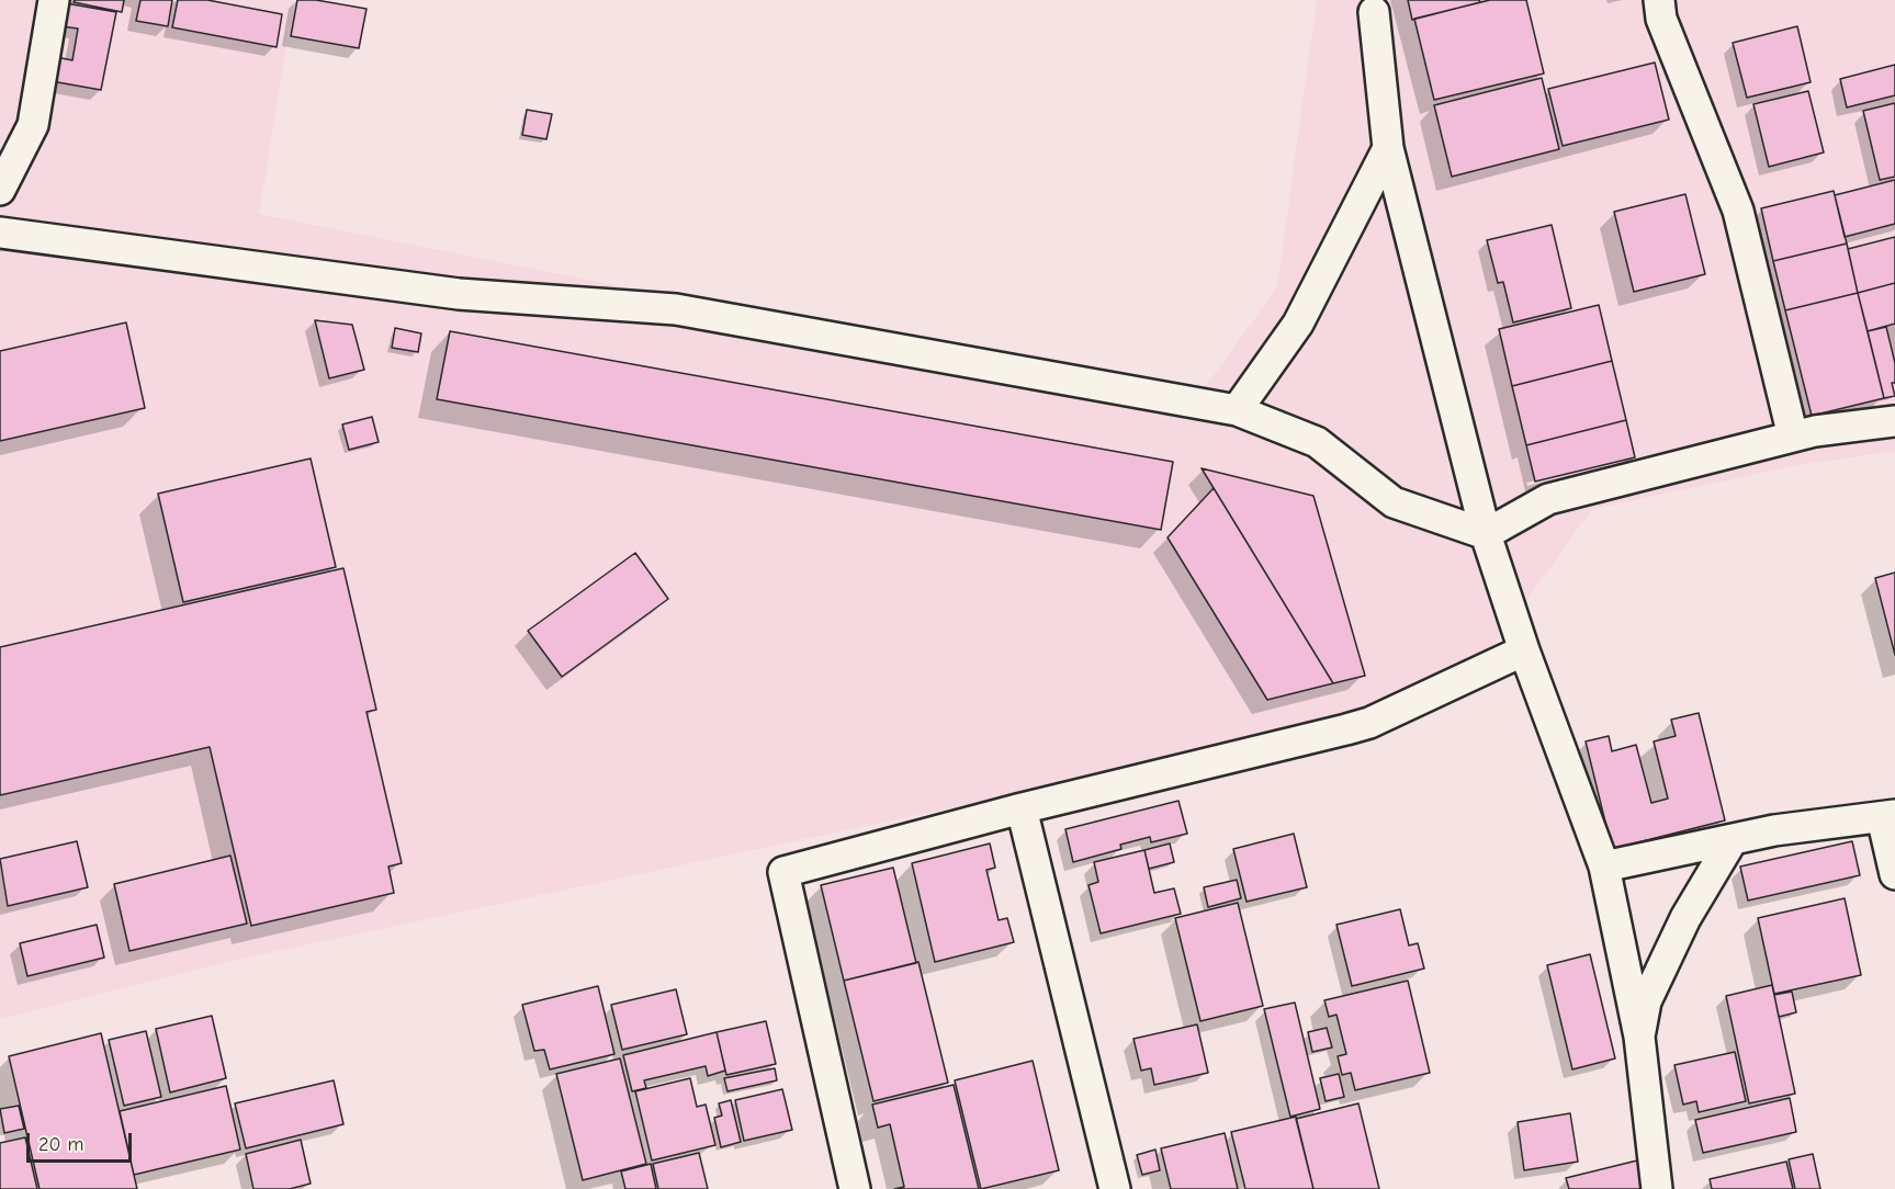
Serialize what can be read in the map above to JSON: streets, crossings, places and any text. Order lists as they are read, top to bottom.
{
  "scale_bar": "20 m"
}
